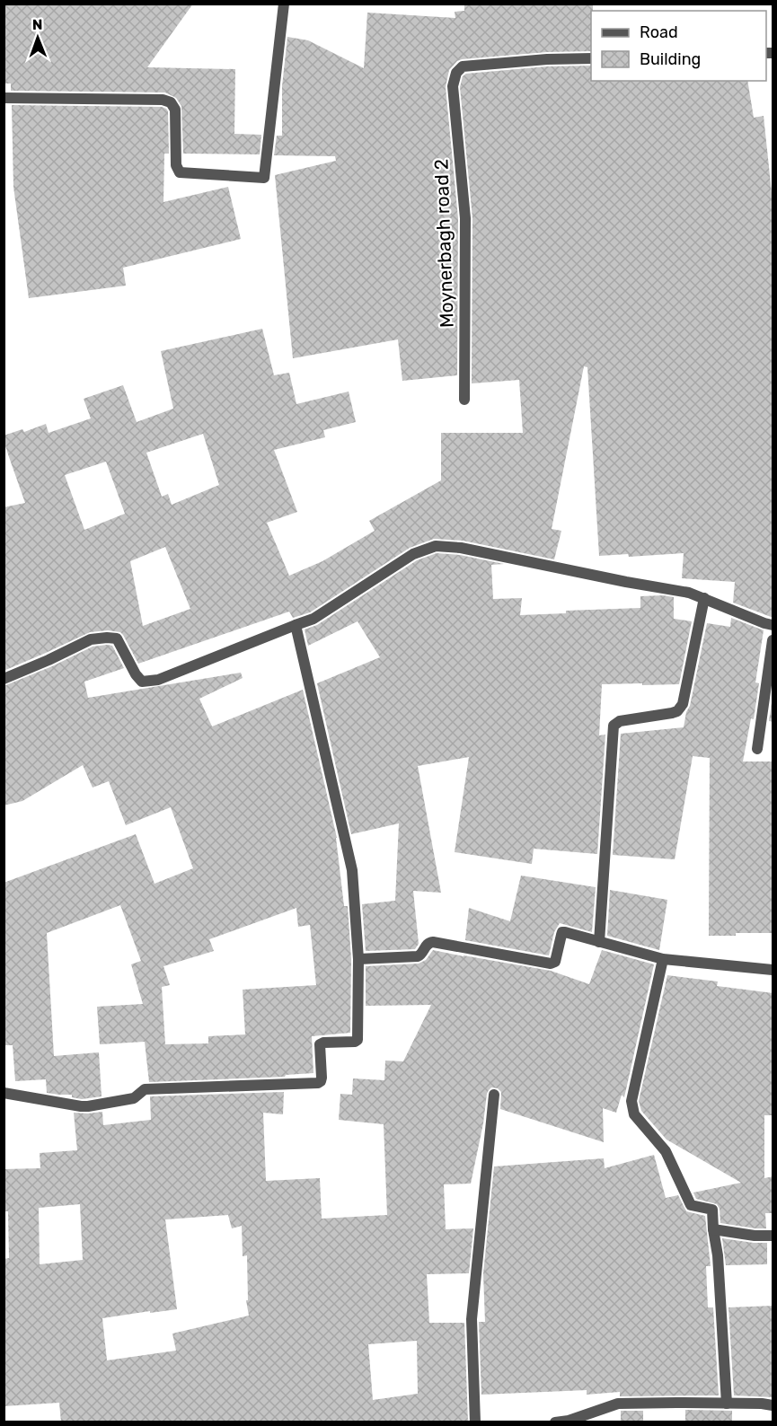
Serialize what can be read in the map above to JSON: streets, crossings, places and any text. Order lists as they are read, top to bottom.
{
  "streets": {
    "street": ["Moynerbagh road 2"]
  },
  "legend": ["Road", "Building"],
  "north": "top"
}
